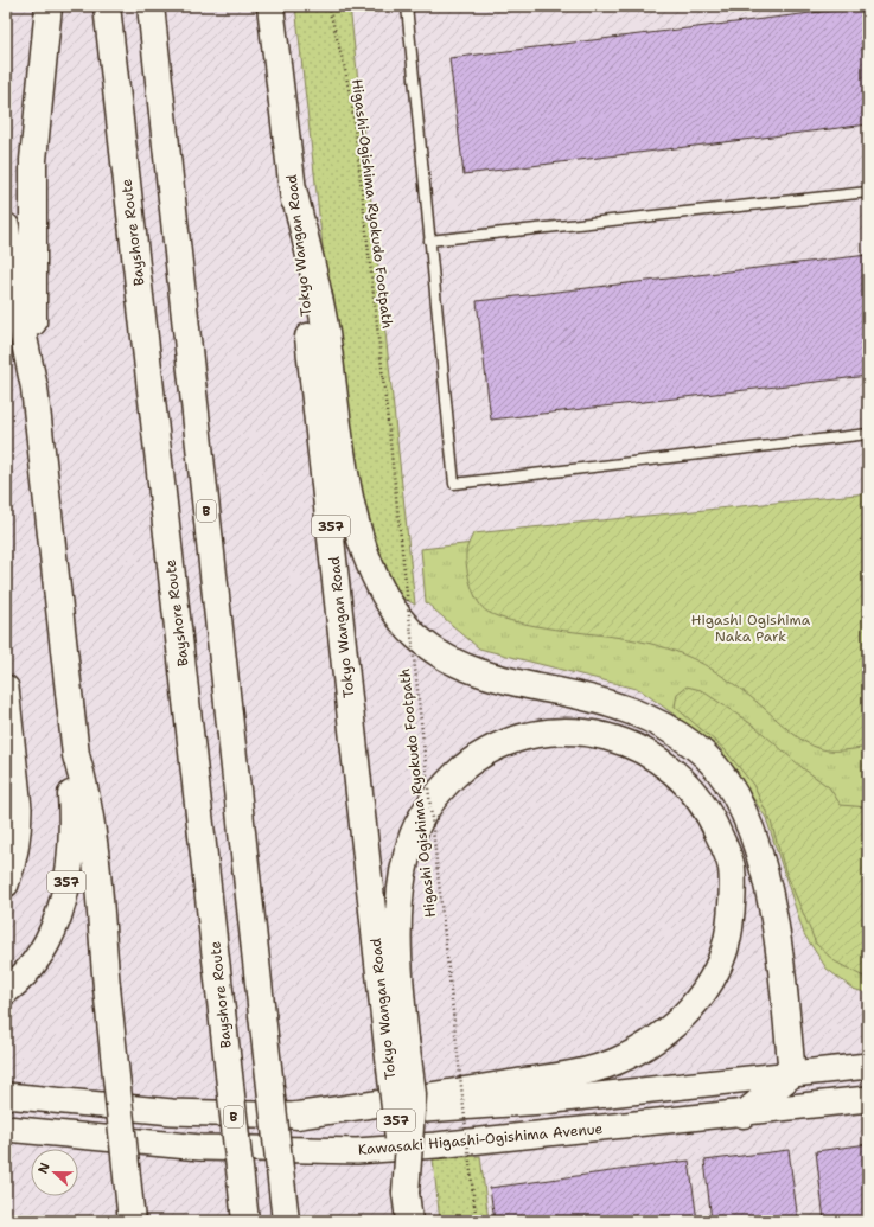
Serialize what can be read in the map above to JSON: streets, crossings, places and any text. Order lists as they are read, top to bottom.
{
  "streets": {
    "highway": [
      "Bayshore Route",
      "Tokyo Wangan Road",
      "B",
      "357"
    ],
    "street": ["Kawasaki Higashi-Ogishima Avenue"],
    "path": ["Higashi-Ogishima Ryokudo Footpath", "Higashi Ogishima Ryokudo Footpath"]
  },
  "crossings": [
    ["Higashi-Ogishima Ryokudo Footpath", "Higashi Ogishima Ryokudo Footpath"]
  ],
  "parks": ["Higashi Ogishima Naka Park"],
  "north": "left"
}
